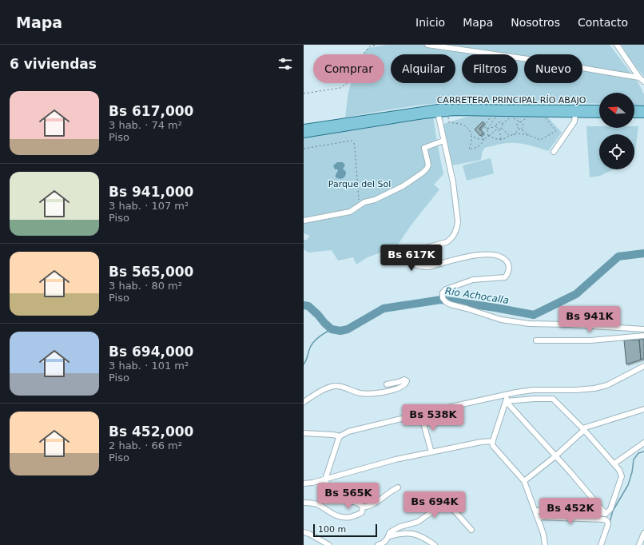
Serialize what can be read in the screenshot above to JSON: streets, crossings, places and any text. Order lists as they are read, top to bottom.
{
  "streets": {
    "main road": ["CARRETERA PRINCIPAL RÍO ABAJO"]
  },
  "water": ["Río Achocalla"],
  "parks": ["Parque del Sol"],
  "scale_bar": "100 m",
  "north": "left",
  "page": {
    "header": "Mapa",
    "nav": [
      "Inicio",
      "Mapa",
      "Nosotros",
      "Contacto"
    ],
    "heading": "6 viviendas",
    "chip": [
      "Comprar",
      "Alquilar",
      "Filtros",
      "Nuevo"
    ],
    "list": [
      {
        "name": "Bs 617,000",
        "note": "3 hab. · 74 m² · Piso"
      },
      {
        "name": "Bs 941,000",
        "note": "3 hab. · 107 m² · Piso"
      },
      {
        "name": "Bs 565,000",
        "note": "3 hab. · 80 m² · Piso"
      },
      {
        "name": "Bs 694,000",
        "note": "3 hab. · 101 m² · Piso"
      },
      {
        "name": "Bs 452,000",
        "note": "2 hab. · 66 m² · Piso"
      }
    ],
    "price": [
      "Bs 617K",
      "Bs 941K",
      "Bs 538K",
      "Bs 565K",
      "Bs 694K",
      "Bs 452K"
    ],
    "scale": "100 m"
  }
}
